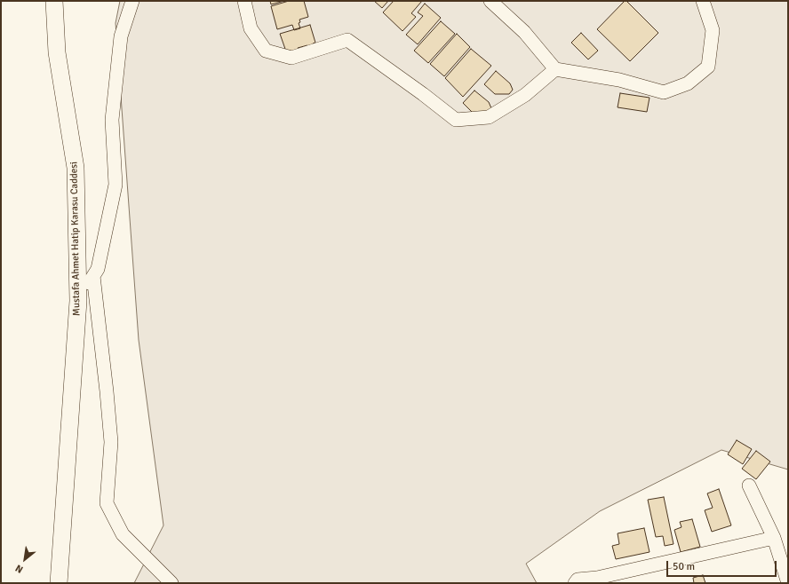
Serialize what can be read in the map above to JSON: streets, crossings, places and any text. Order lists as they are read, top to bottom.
{
  "streets": {
    "street": ["Mustafa Ahmet Hatip Karasu Caddesi"]
  },
  "scale_bar": "50 m",
  "north": "bottom left"
}
